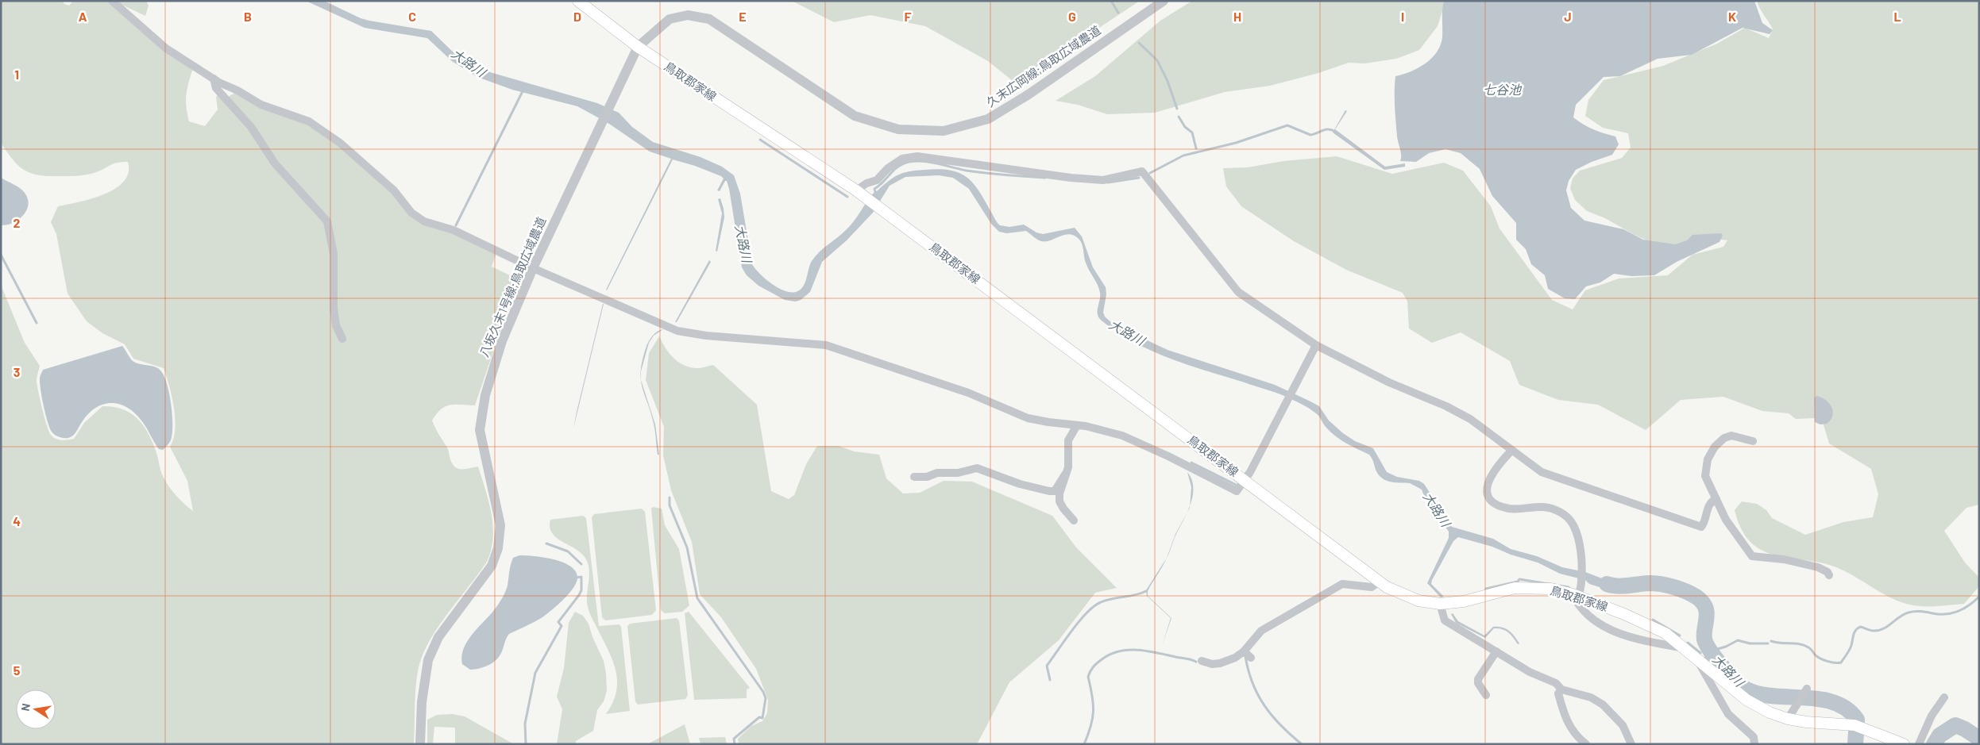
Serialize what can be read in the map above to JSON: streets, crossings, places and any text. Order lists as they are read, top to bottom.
{
  "streets": {
    "main road": ["鳥取郡家線"],
    "street": ["久末広岡線;鳥取広域農道", "八坂久末1号線;鳥取広域農道"]
  },
  "crossings": [
    ["久末広岡線;鳥取広域農道", "鳥取郡家線"],
    ["久末広岡線;鳥取広域農道", "八坂久末1号線;鳥取広域農道"],
    ["鳥取郡家線", "八坂久末1号線;鳥取広域農道"]
  ],
  "water": ["大路川", "七谷池"],
  "north": "left",
  "grid": {
    "columns": [
      "A",
      "B",
      "C",
      "D",
      "E",
      "F",
      "G",
      "H",
      "I",
      "J",
      "K",
      "L"
    ],
    "rows": [
      "1",
      "2",
      "3",
      "4",
      "5"
    ]
  }
}
